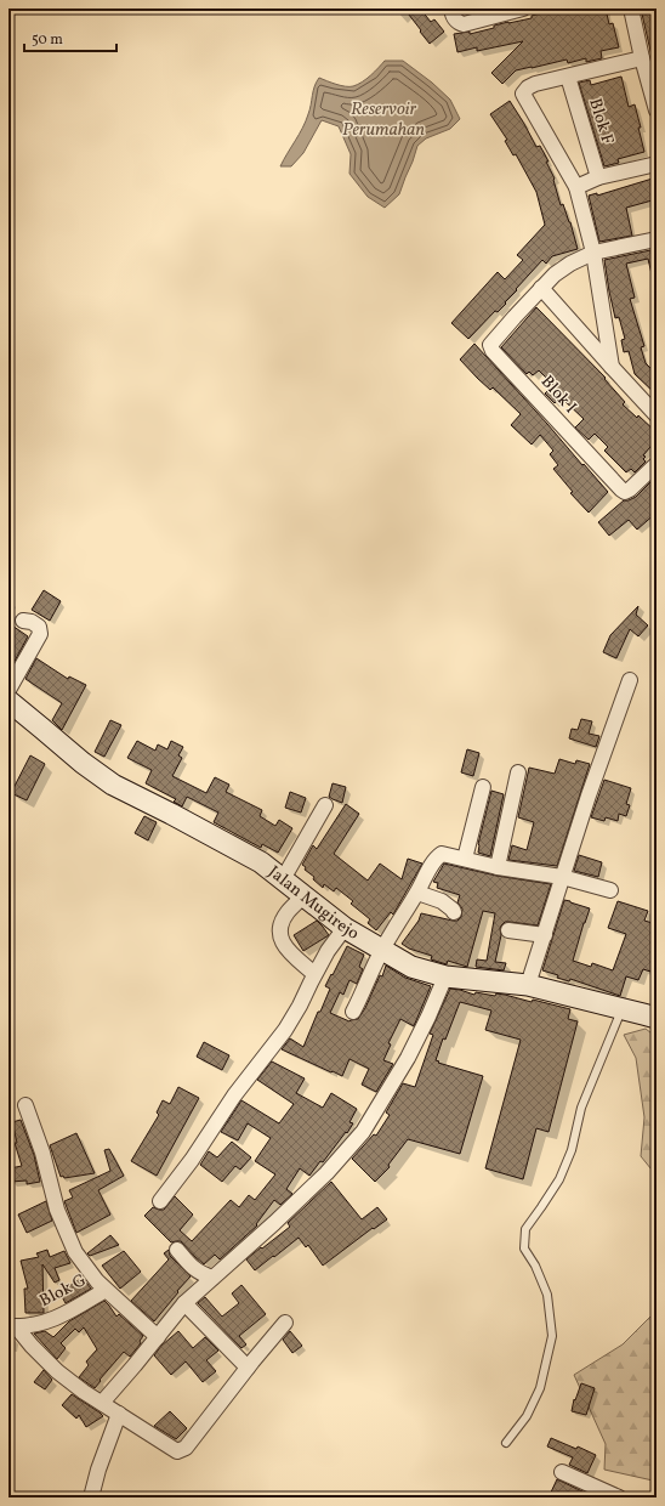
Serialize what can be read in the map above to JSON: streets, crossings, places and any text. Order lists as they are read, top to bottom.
{
  "streets": {
    "street": [
      "Blok F",
      "Blok I",
      "Jalan Mugirejo",
      "Blok G"
    ]
  },
  "water": ["Reservoir Perumahan"],
  "scale_bar": "50 m"
}
